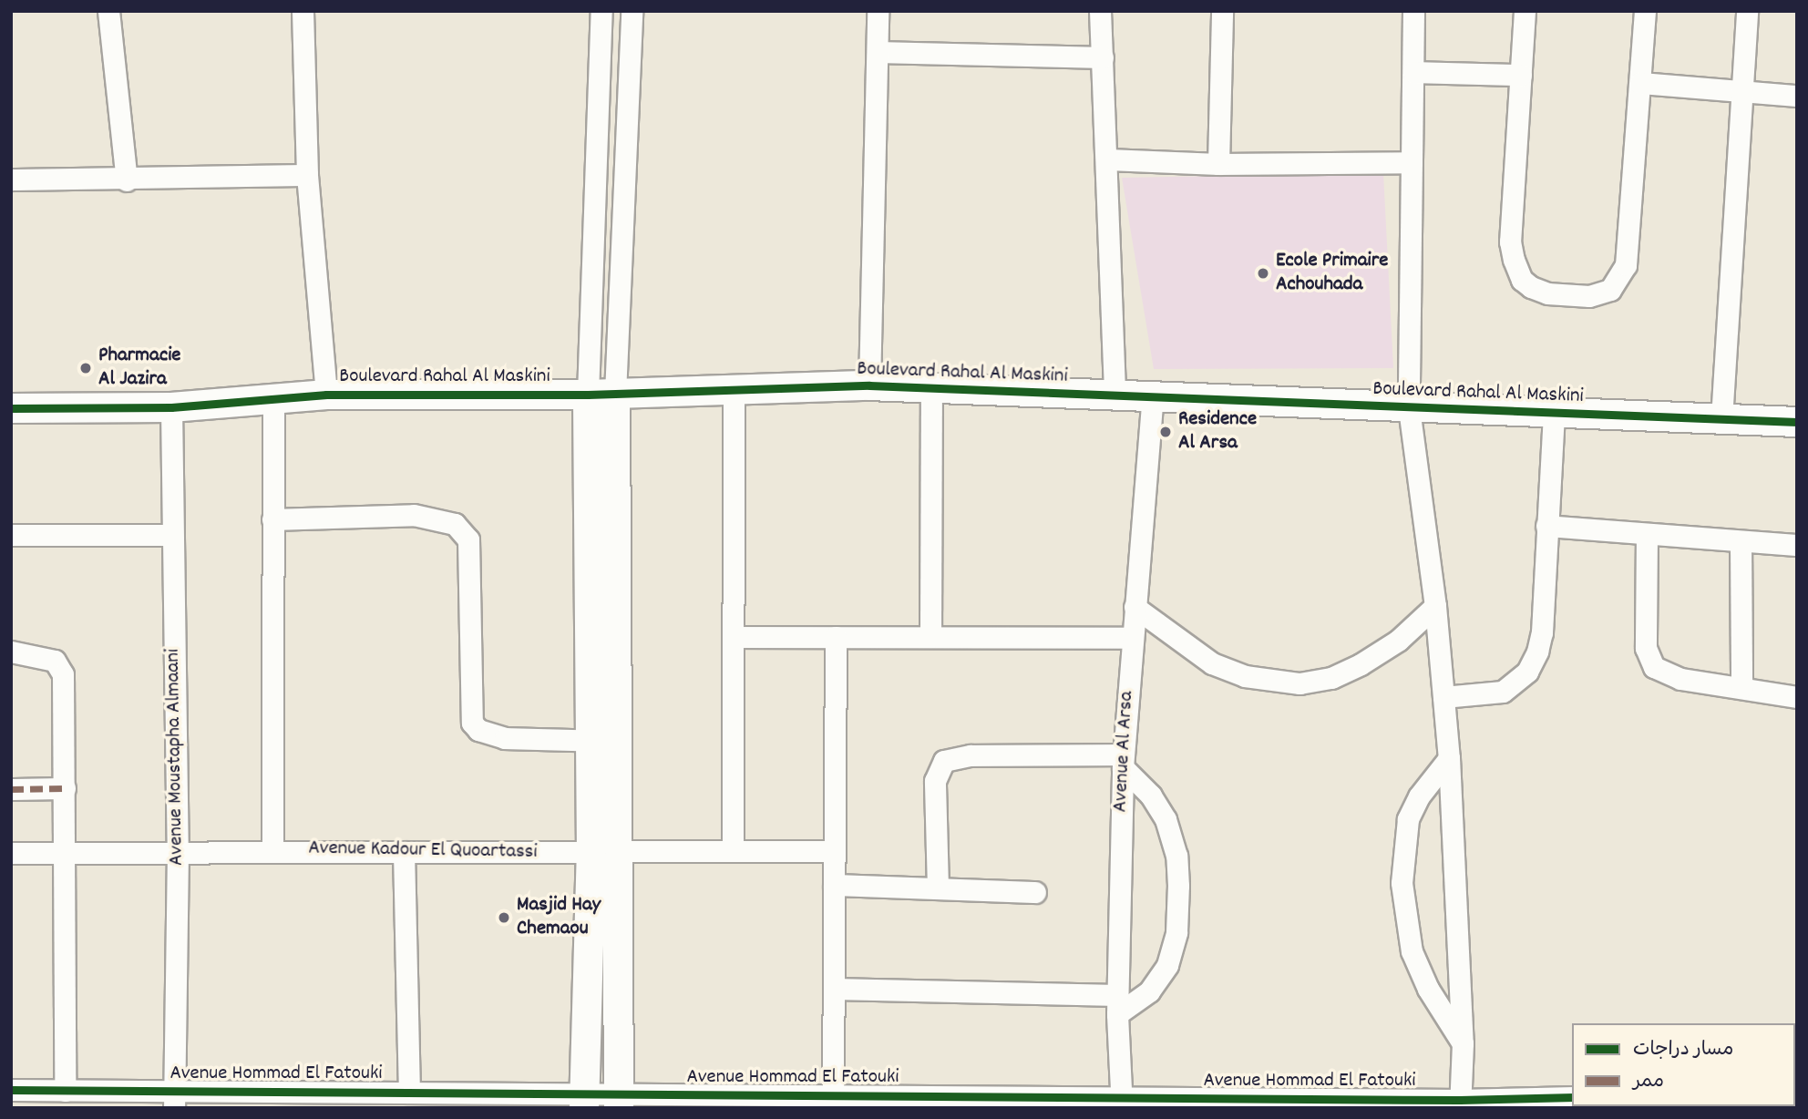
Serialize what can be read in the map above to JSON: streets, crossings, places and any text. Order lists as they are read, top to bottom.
{
  "streets": {
    "street": [
      "Boulevard Rahal Al Maskini",
      "Avenue Al Arsa",
      "Avenue Moustapha Almaani",
      "Avenue Kadour El Quoartassi",
      "Avenue Hommad El Fatouki"
    ]
  },
  "crossings": [
    ["Boulevard Rahal Al Maskini", "Avenue Al Arsa"],
    ["Boulevard Rahal Al Maskini", "Avenue Moustapha Almaani"],
    ["Avenue Al Arsa", "Avenue Hommad El Fatouki"],
    ["Avenue Moustapha Almaani", "Avenue Kadour El Quoartassi"],
    ["Avenue Moustapha Almaani", "Avenue Hommad El Fatouki"]
  ],
  "places": [
    "Ecole Primaire Achouhada",
    "Pharmacie Al Jazira",
    "Residence Al Arsa",
    "Masjid Hay Chemaou"
  ],
  "legend": ["مسار دراجات", "ممر"]
}
